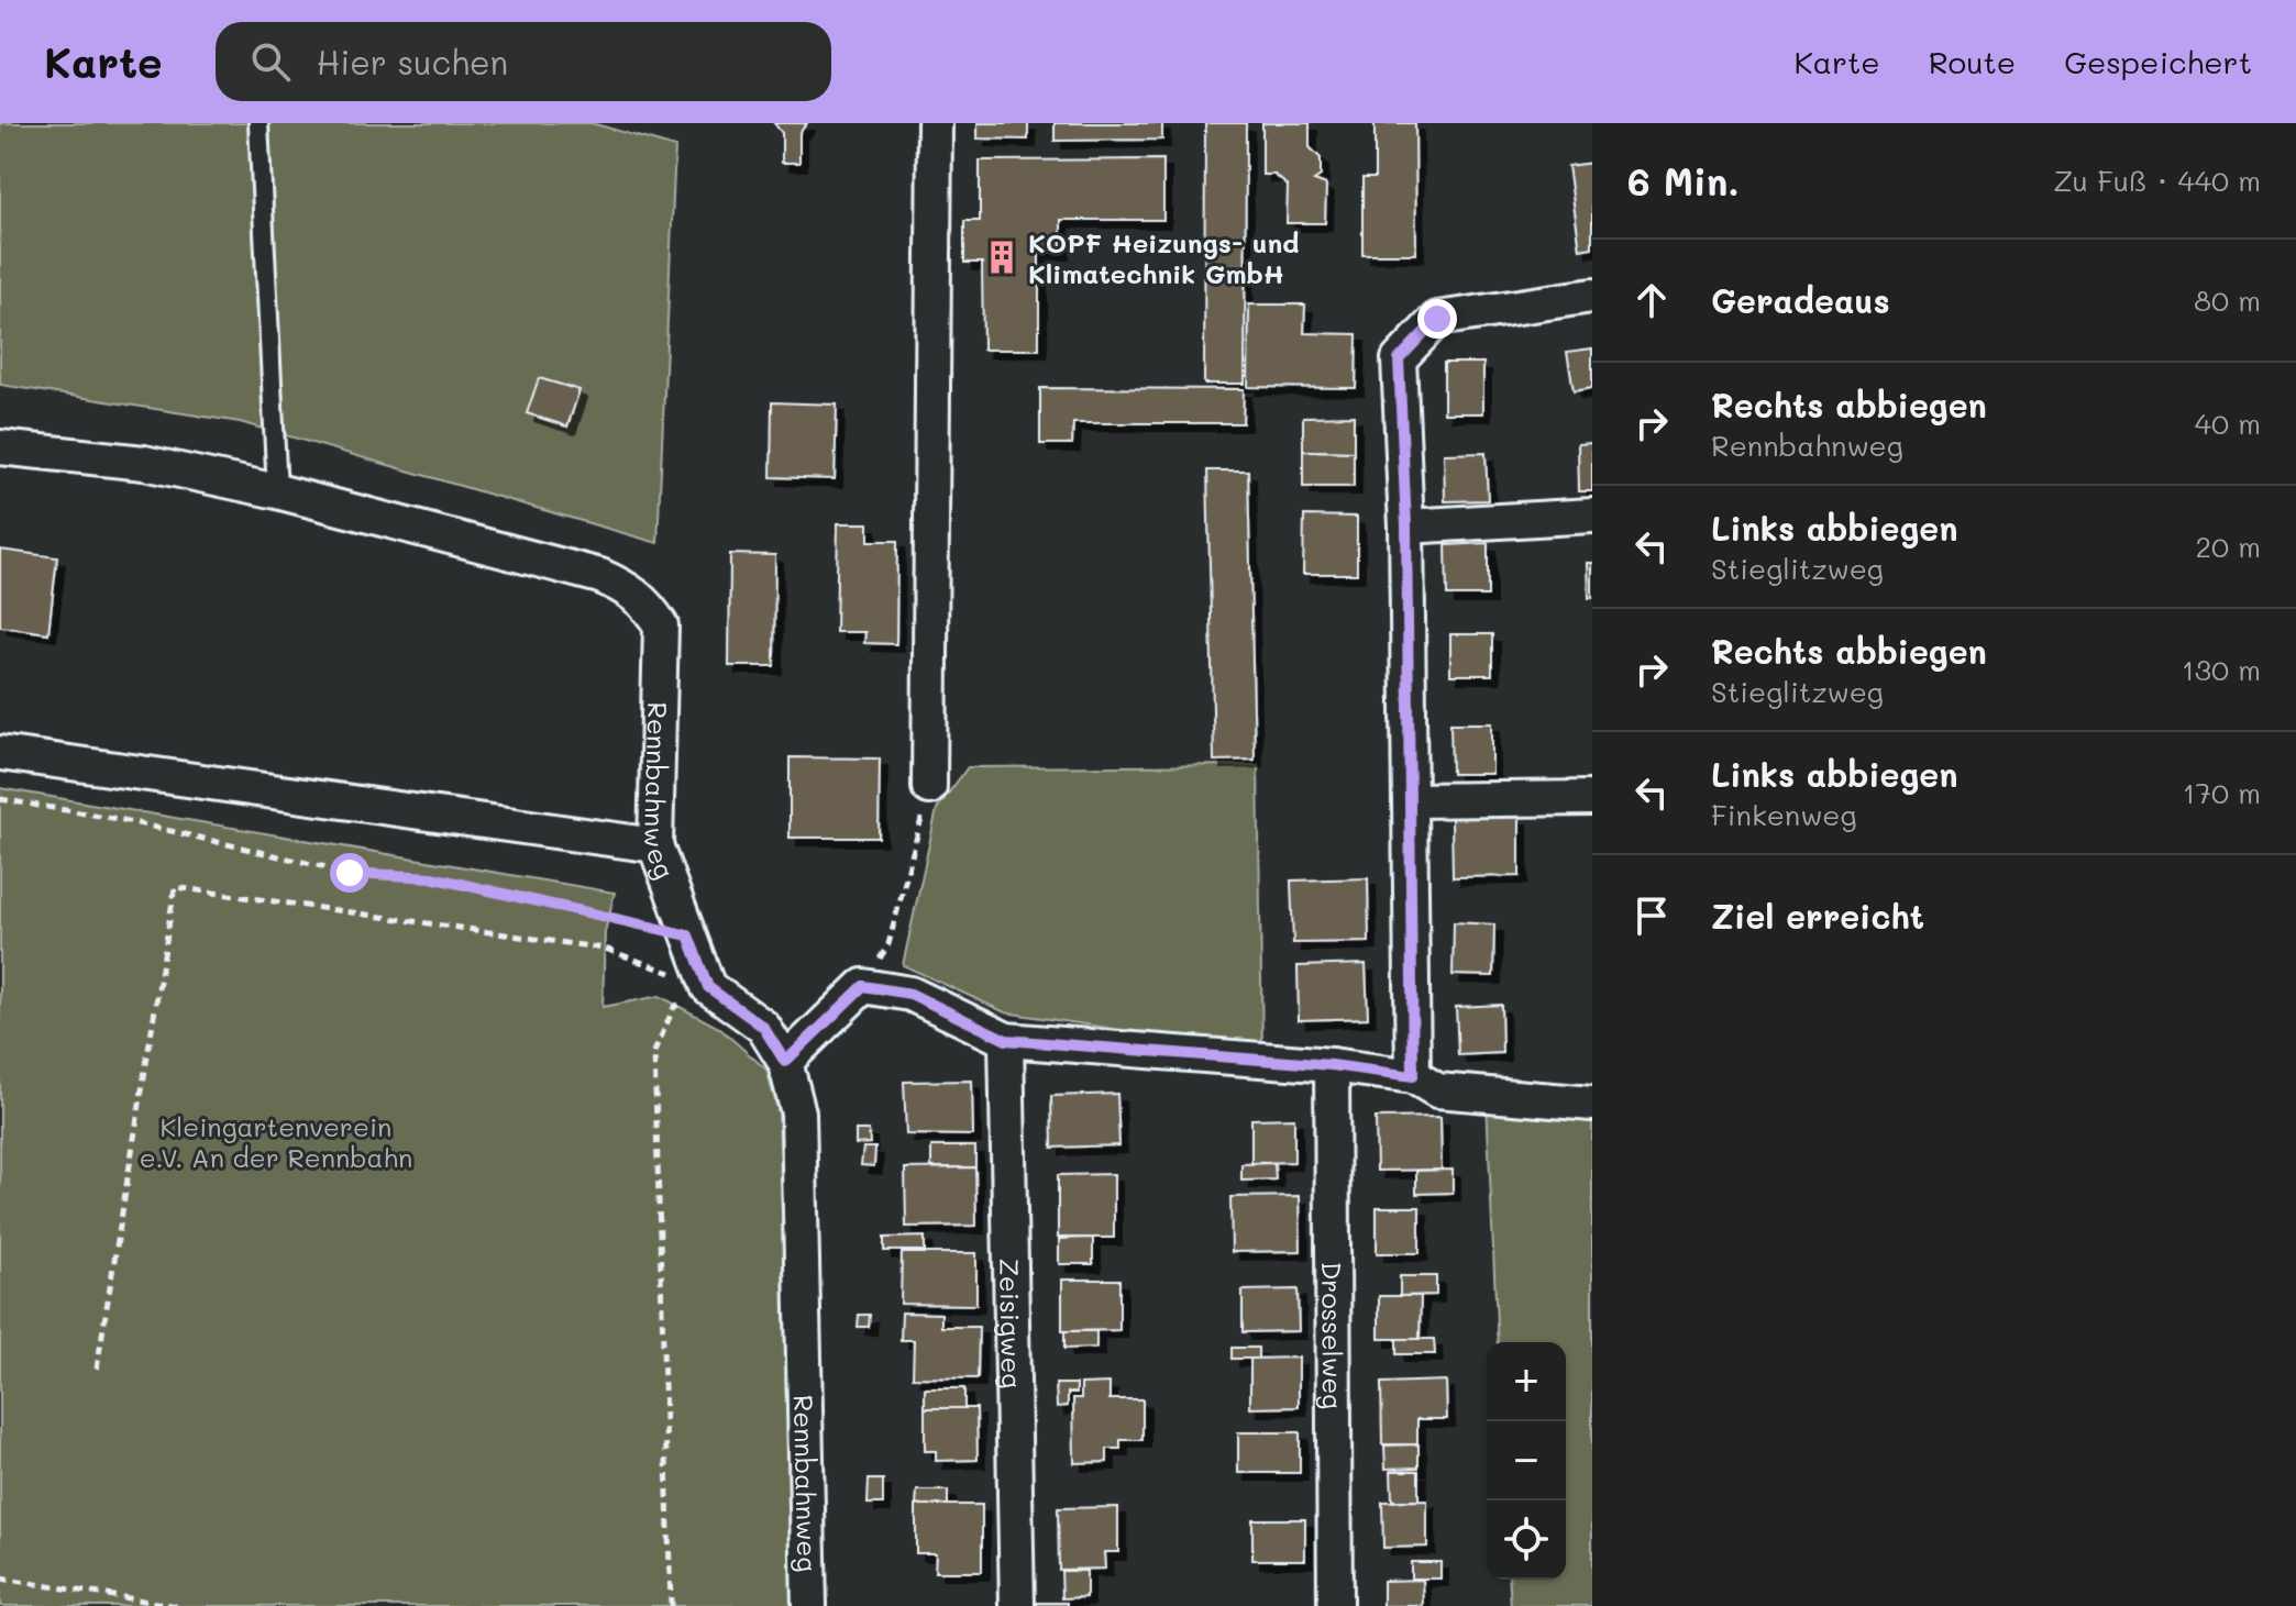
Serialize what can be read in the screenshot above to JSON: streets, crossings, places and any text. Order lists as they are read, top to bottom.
{
  "streets": {
    "street": ["Rennbahnweg", "Zeisigweg", "Drosselweg"]
  },
  "parks": ["Kleingartenverein e.V. An der Rennbahn"],
  "places": {
    "building": ["KOPF Heizungs- und Klimatechnik GmbH"]
  },
  "page": {
    "header": "Karte",
    "search": "Hier suchen",
    "nav": ["Karte", "Route", "Gespeichert"],
    "heading": ["6 Min.", "Zu Fuß · 440 m"],
    "list": [
      ["Geradeaus", "80 m"],
      ["Rechts abbiegen", "Rennbahnweg", "40 m"],
      ["Links abbiegen", "Stieglitzweg", "20 m"],
      ["Rechts abbiegen", "Stieglitzweg", "130 m"],
      ["Links abbiegen", "Finkenweg", "170 m"],
      "Ziel erreicht"
    ],
    "map_buttons": ["+", "−"]
  }
}
